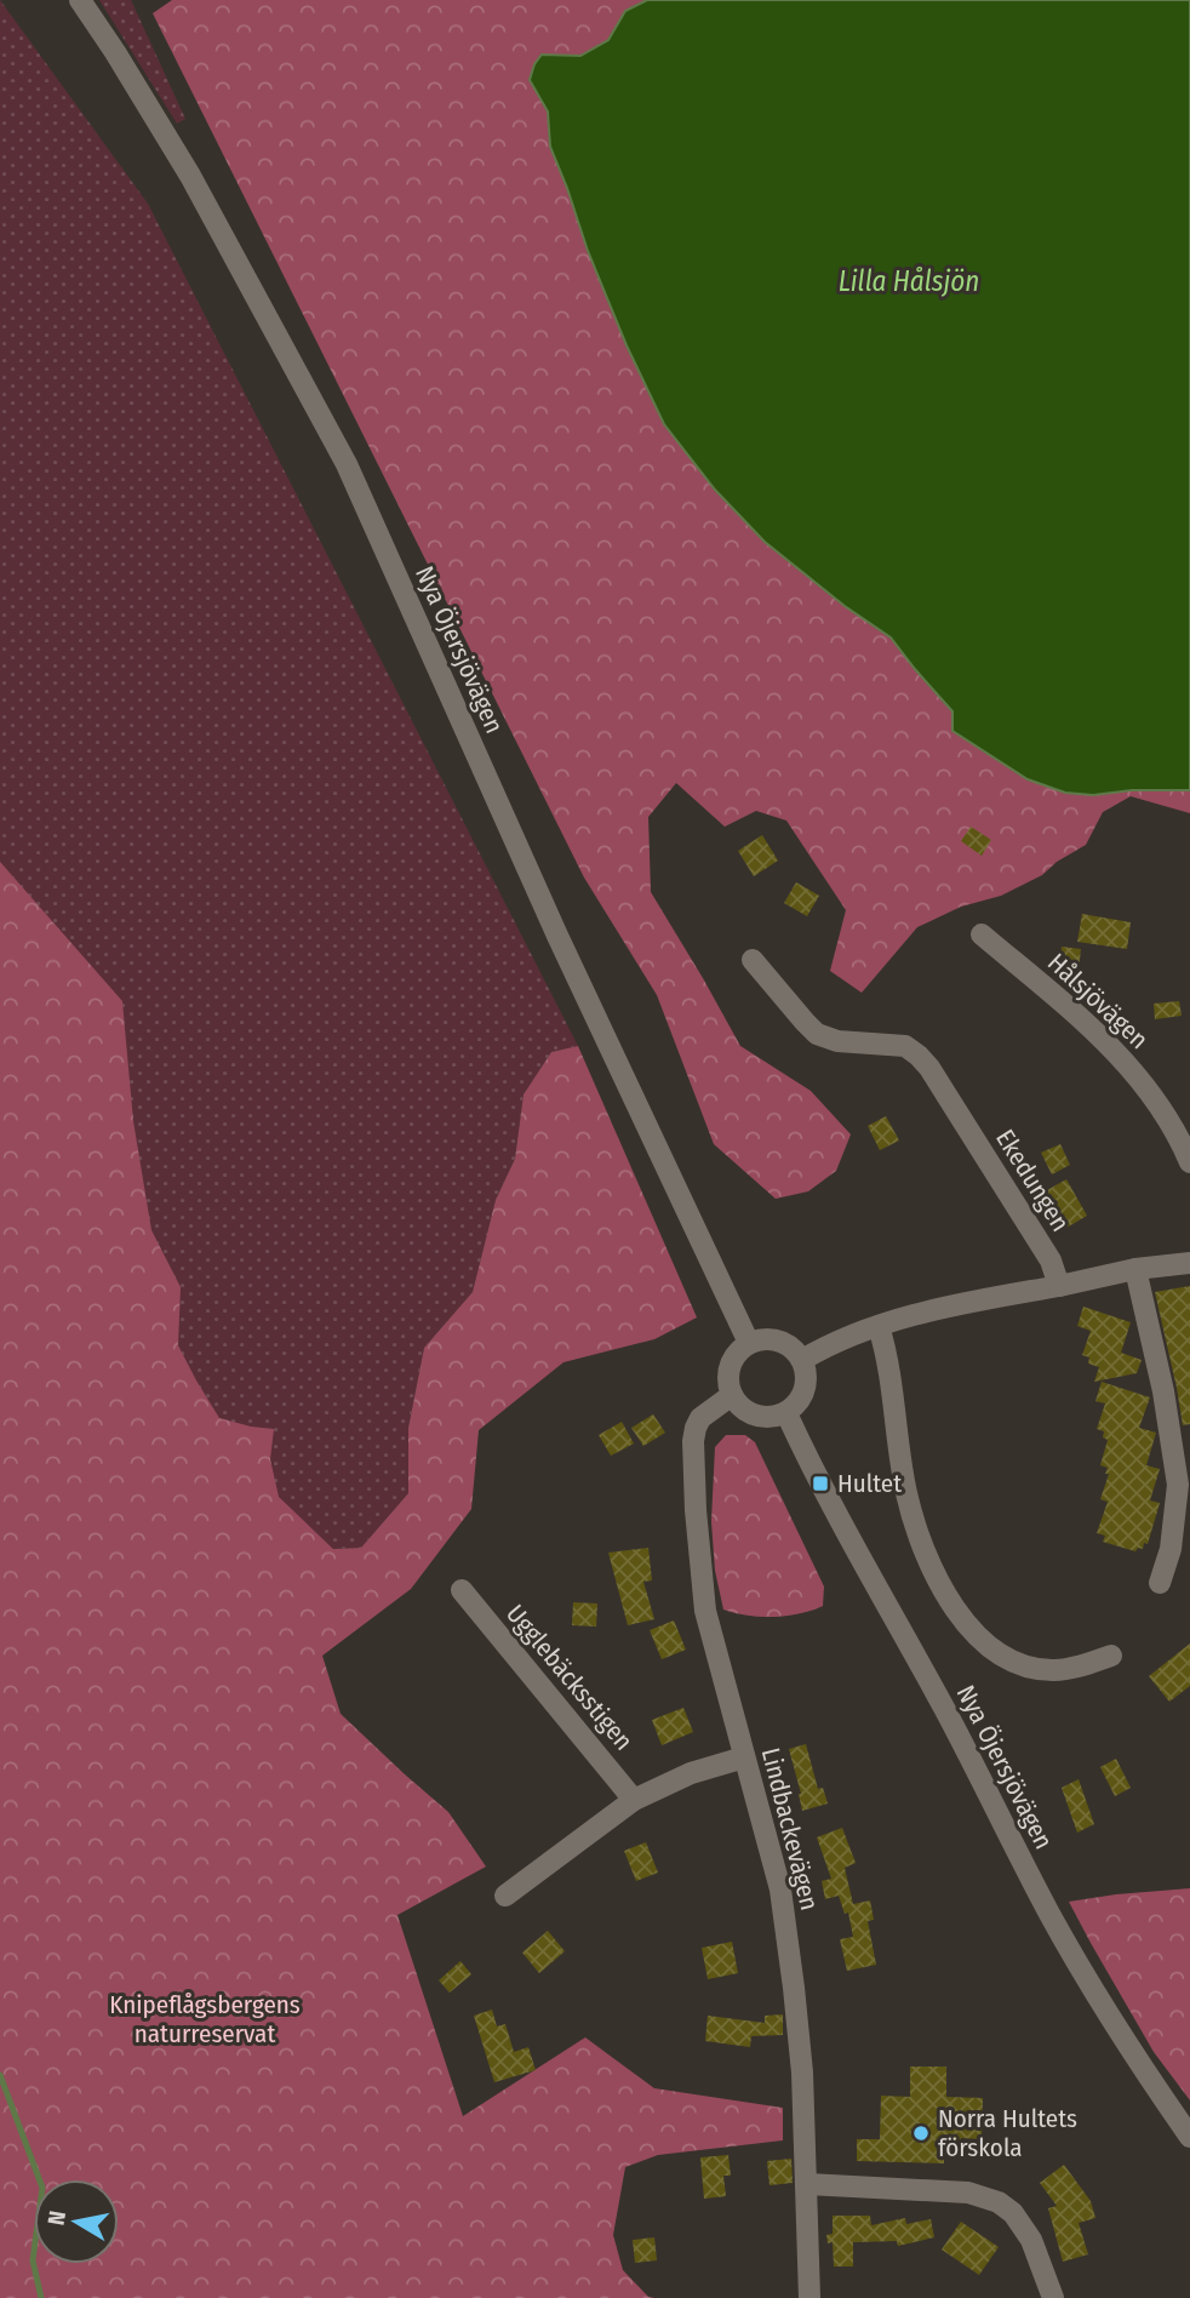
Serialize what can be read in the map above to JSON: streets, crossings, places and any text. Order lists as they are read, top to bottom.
{
  "streets": {
    "street": [
      "Nya Öjersjövägen",
      "Hålsjövägen",
      "Ekedungen",
      "Ugglebäcksstigen",
      "Lindbackevägen"
    ]
  },
  "crossings": [
    ["Nya Öjersjövägen", "Lindbackevägen"]
  ],
  "water": ["Lilla Hålsjön"],
  "parks": ["Knipeflågsbergens naturreservat"],
  "places": {
    "transit": ["Hultet"],
    "other": ["Norra Hultets förskola"]
  },
  "north": "left"
}
